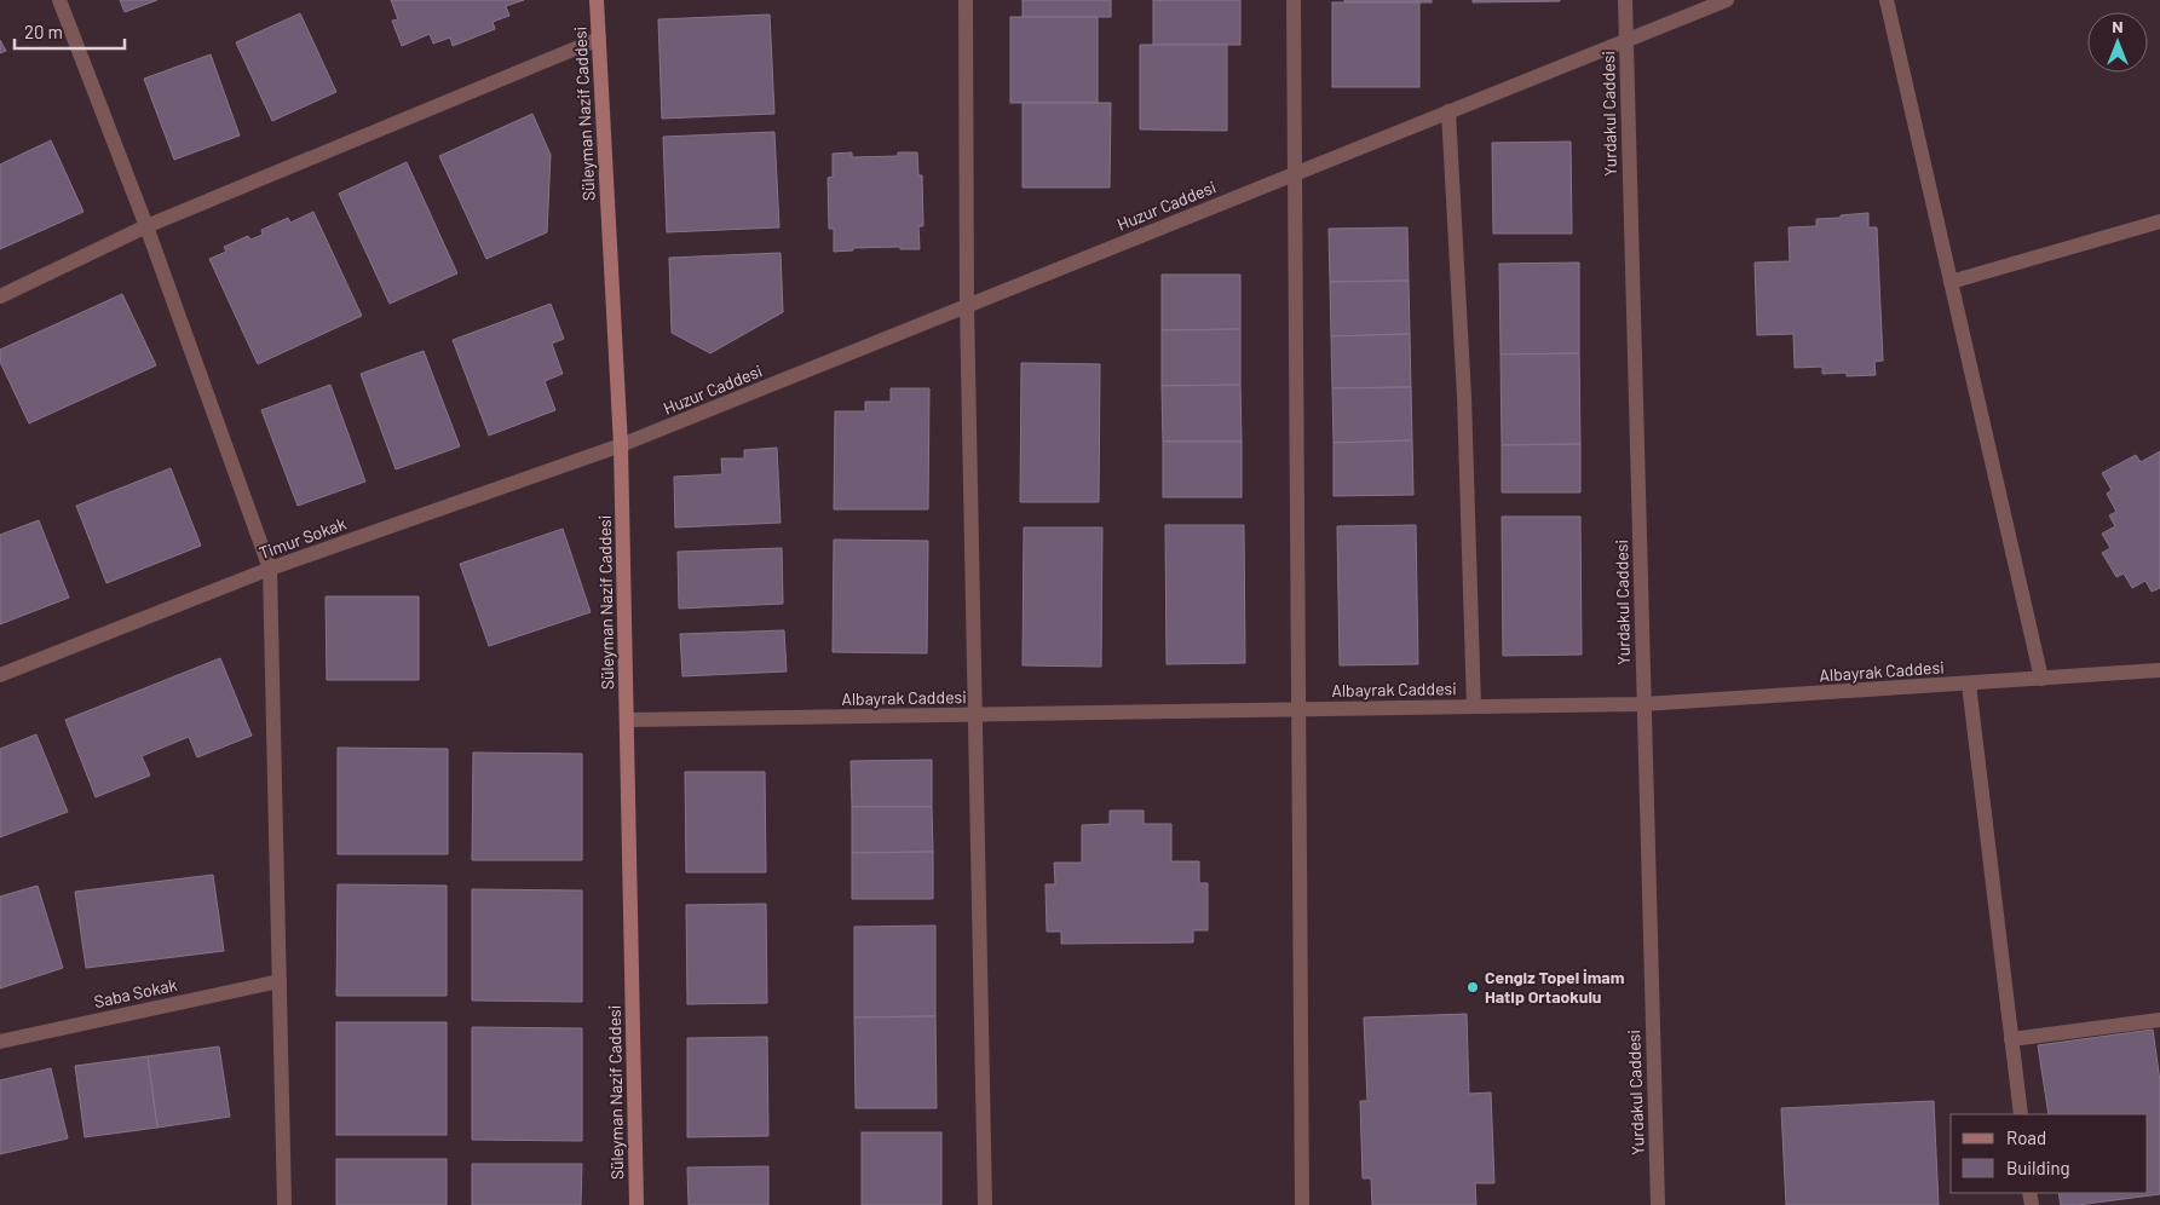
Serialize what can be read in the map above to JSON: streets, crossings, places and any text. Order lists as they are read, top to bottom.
{
  "streets": {
    "street": [
      "Süleyman Nazif Caddesi",
      "Yurdakul Caddesi",
      "Huzur Caddesi",
      "Timur Sokak",
      "Albayrak Caddesi",
      "Saba Sokak"
    ]
  },
  "crossings": [
    ["Süleyman Nazif Caddesi", "Huzur Caddesi"],
    ["Süleyman Nazif Caddesi", "Timur Sokak"],
    ["Süleyman Nazif Caddesi", "Albayrak Caddesi"],
    ["Yurdakul Caddesi", "Huzur Caddesi"],
    ["Yurdakul Caddesi", "Albayrak Caddesi"],
    ["Huzur Caddesi", "Timur Sokak"]
  ],
  "places": ["Cengiz Topel İmam Hatip Ortaokulu"],
  "legend": ["Road", "Building"],
  "scale_bar": "20 m",
  "north": "top"
}
